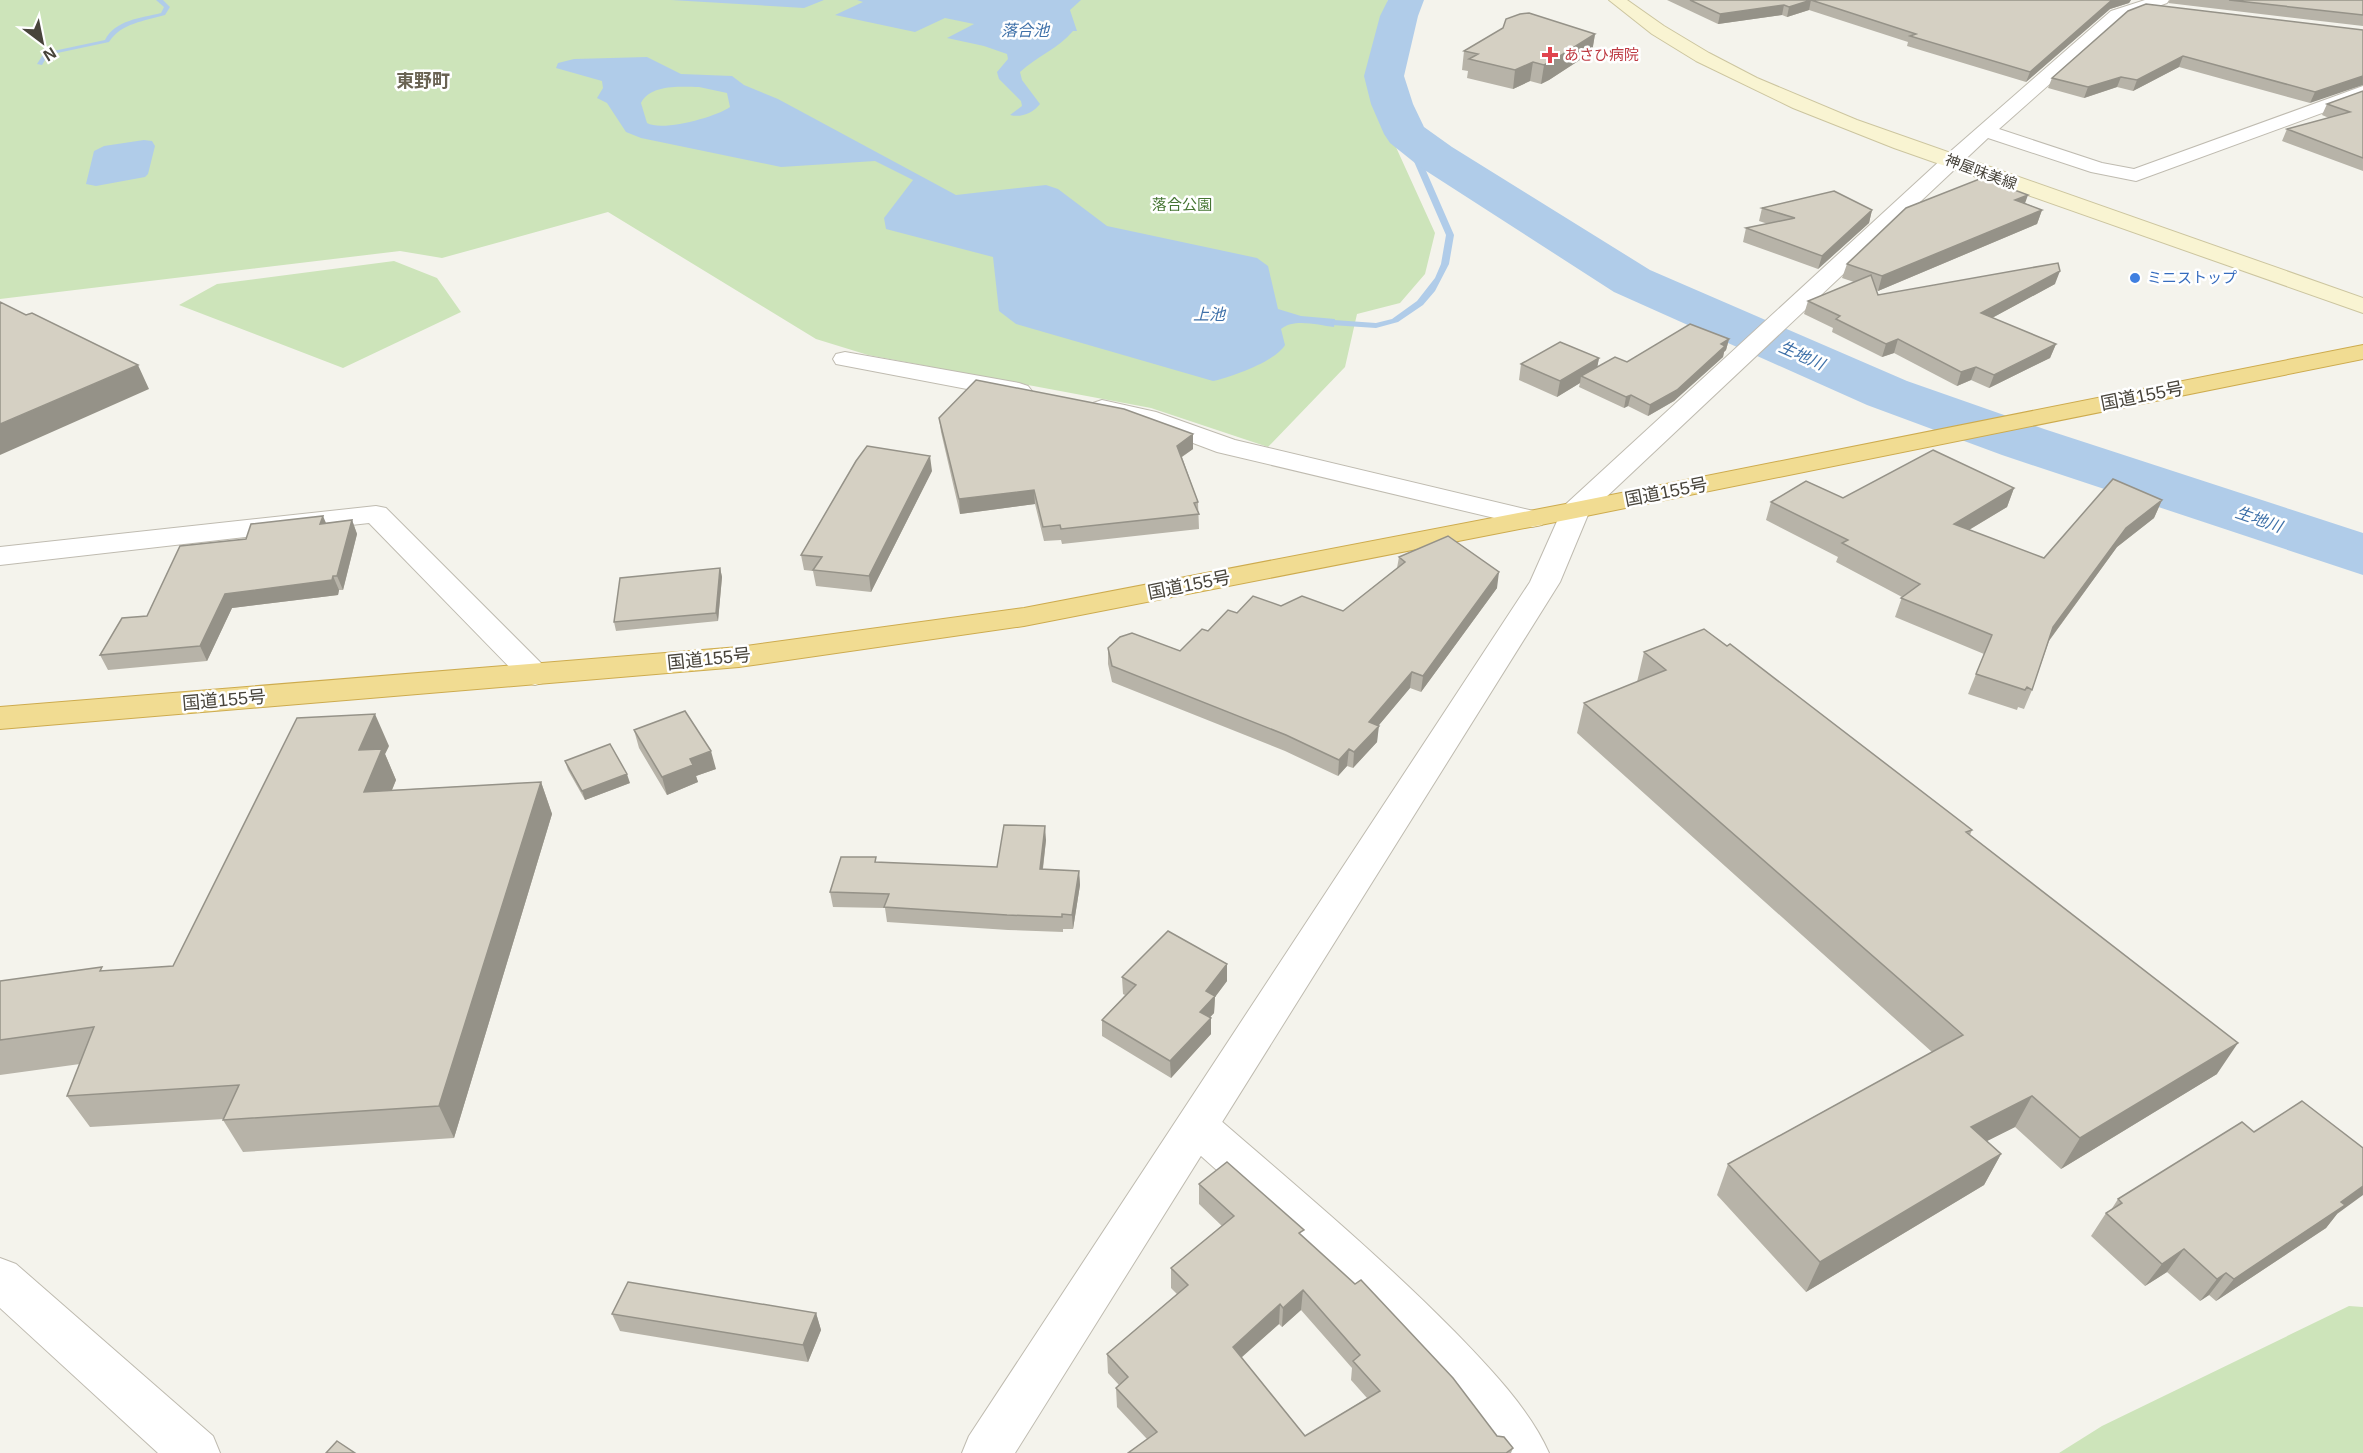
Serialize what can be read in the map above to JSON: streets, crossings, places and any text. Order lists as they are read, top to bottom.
{
  "streets": {
    "highway": ["国道155号"],
    "main road": ["神屋味美線"]
  },
  "districts": ["東野町"],
  "water": ["落合池", "上池", "生地川"],
  "parks": ["落合公園"],
  "places": {
    "health": ["あさひ病院"],
    "other": ["ミニストップ"]
  },
  "north": "bottom right"
}
